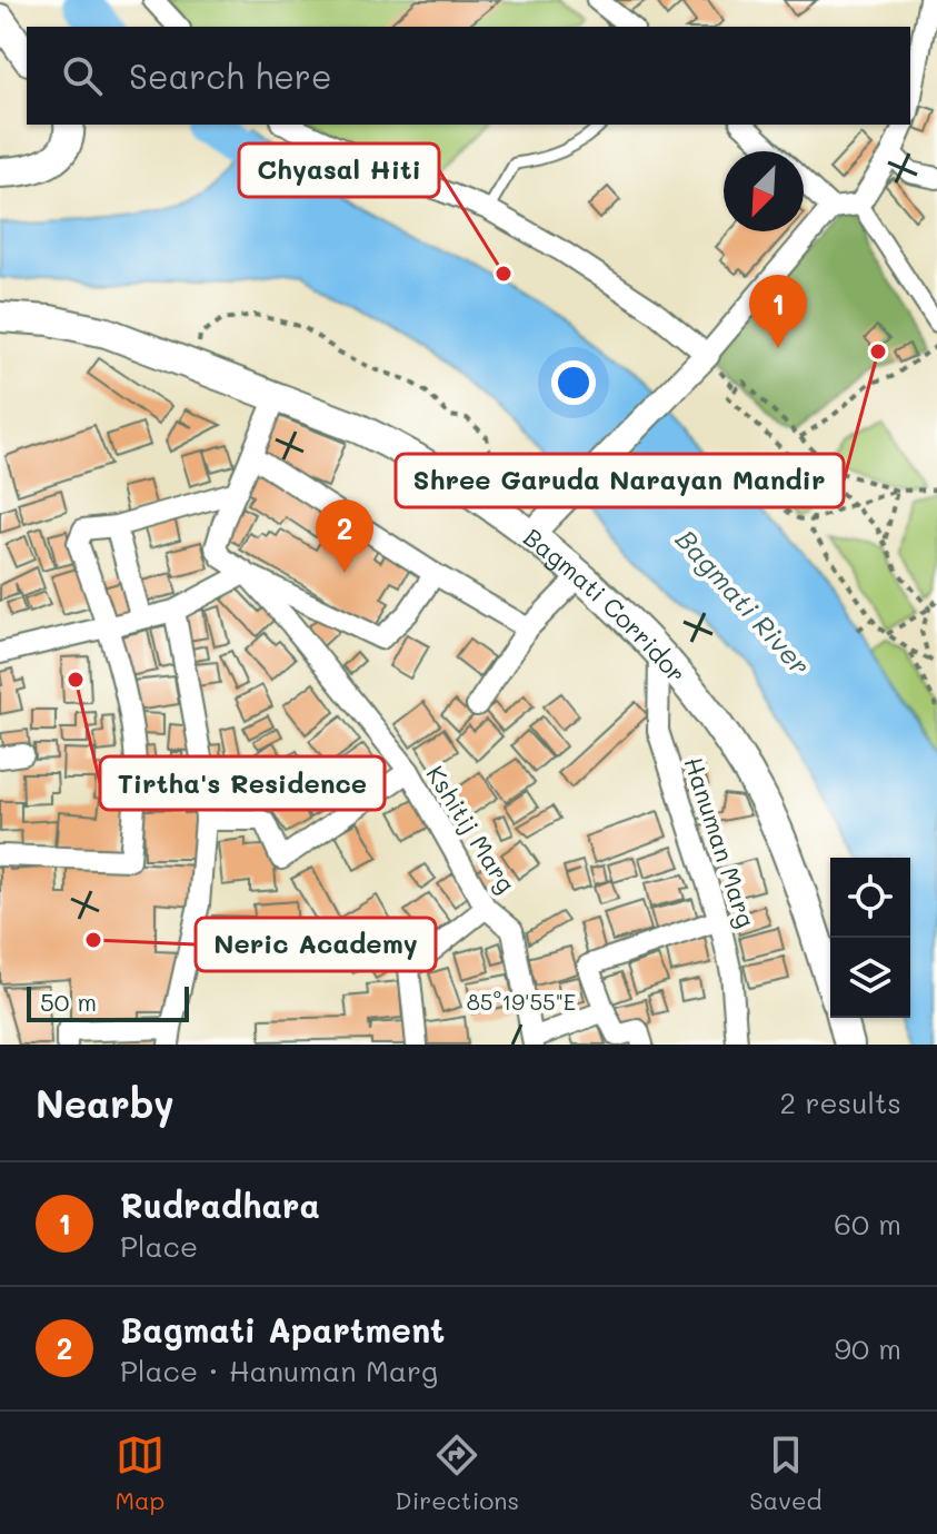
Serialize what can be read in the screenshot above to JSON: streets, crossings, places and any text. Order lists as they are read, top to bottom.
{
  "streets": {
    "main road": ["Bagmati Corridor"],
    "street": ["Kshitij Marg", "Hanuman Marg"]
  },
  "crossings": [
    ["Bagmati Corridor", "Hanuman Marg"]
  ],
  "water": ["Bagmati River"],
  "places": [
    "Chyasal Hiti",
    "Shree Garuda Narayan Mandir",
    "Tirtha's Residence",
    "Neric Academy"
  ],
  "scale_bar": "50 m",
  "north": "bottom left",
  "page": {
    "search": "Search here",
    "pins": ["1", "2"],
    "scale": "50 m",
    "heading": ["Nearby", "2 results"],
    "list": [
      {
        "mark": "1",
        "name": "Rudradhara",
        "note": "Place",
        "value": "60 m"
      },
      {
        "mark": "2",
        "name": "Bagmati Apartment",
        "note": "Place · Hanuman Marg",
        "value": "90 m"
      }
    ],
    "nav": ["Map", "Directions", "Saved"]
  },
  "coordinates": ["85°19'55\"E"]
}
